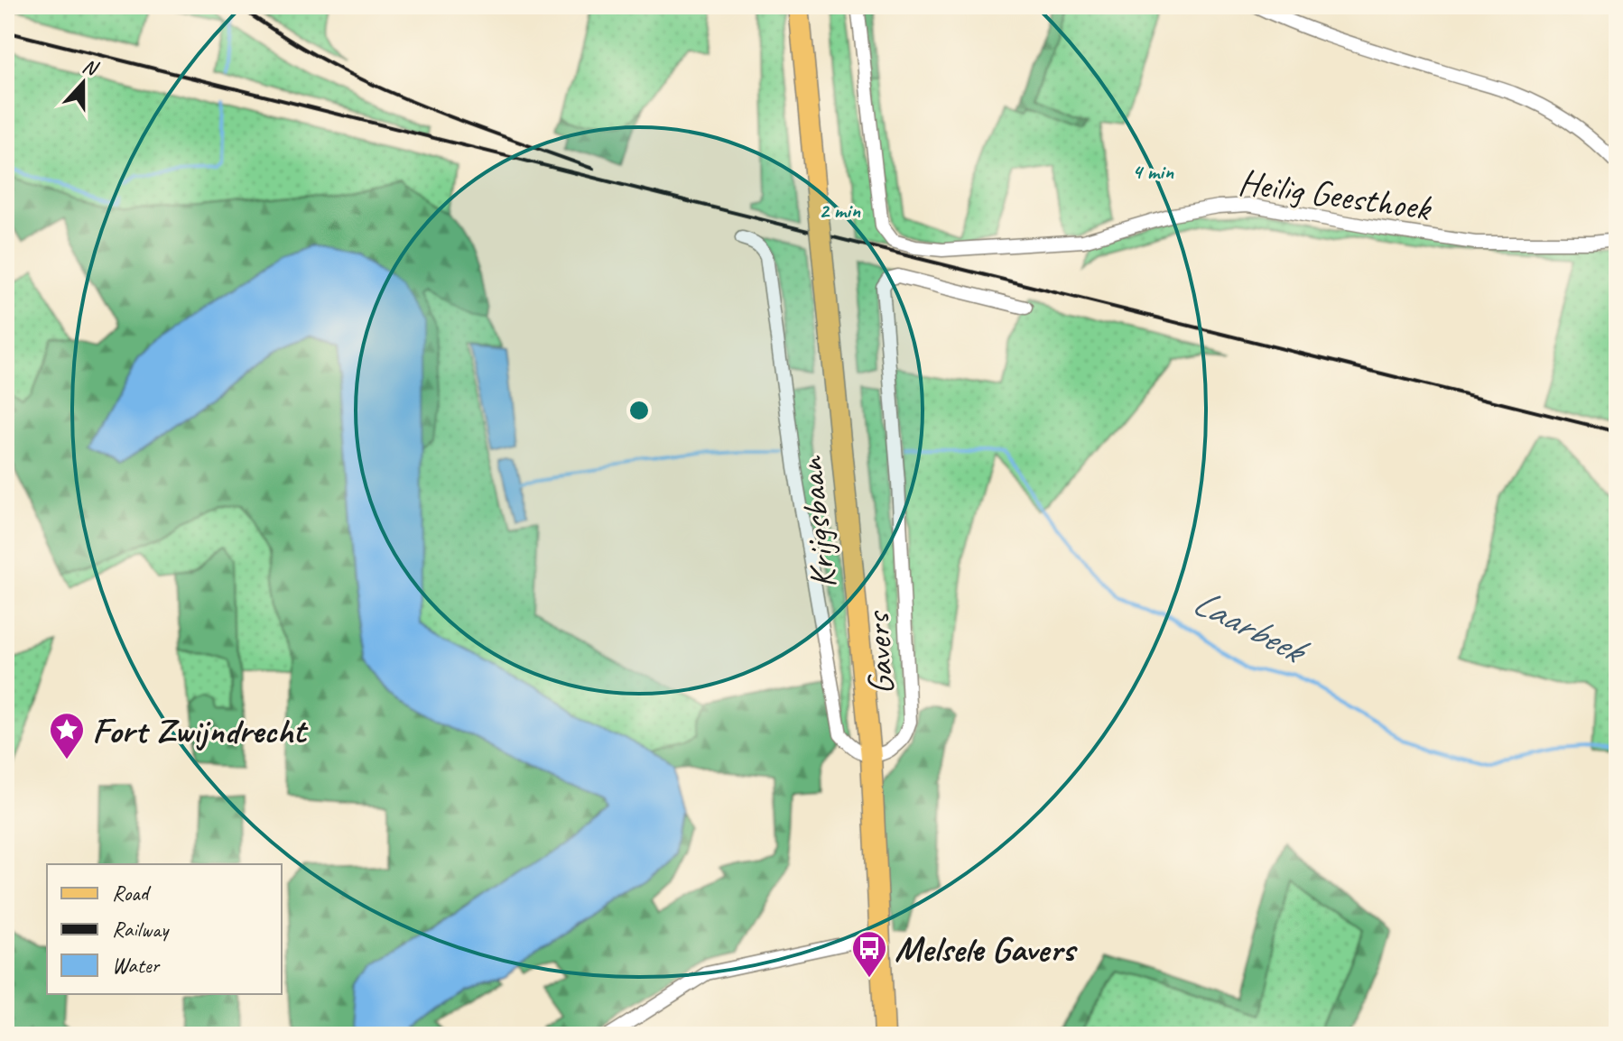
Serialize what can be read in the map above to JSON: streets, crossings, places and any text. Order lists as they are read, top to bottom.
{
  "streets": {
    "main road": ["Krijgsbaan"],
    "street": ["Heilig Geesthoek", "Gavers"]
  },
  "crossings": [
    ["Krijgsbaan", "Gavers"]
  ],
  "water": ["Laarbeek"],
  "places": {
    "place": ["Fort Zwijndrecht"],
    "bus stop": ["Melsele Gavers"]
  },
  "legend": ["Road", "Railway", "Water"],
  "north": "top",
  "rings": ["4 min", "2 min"]
}
